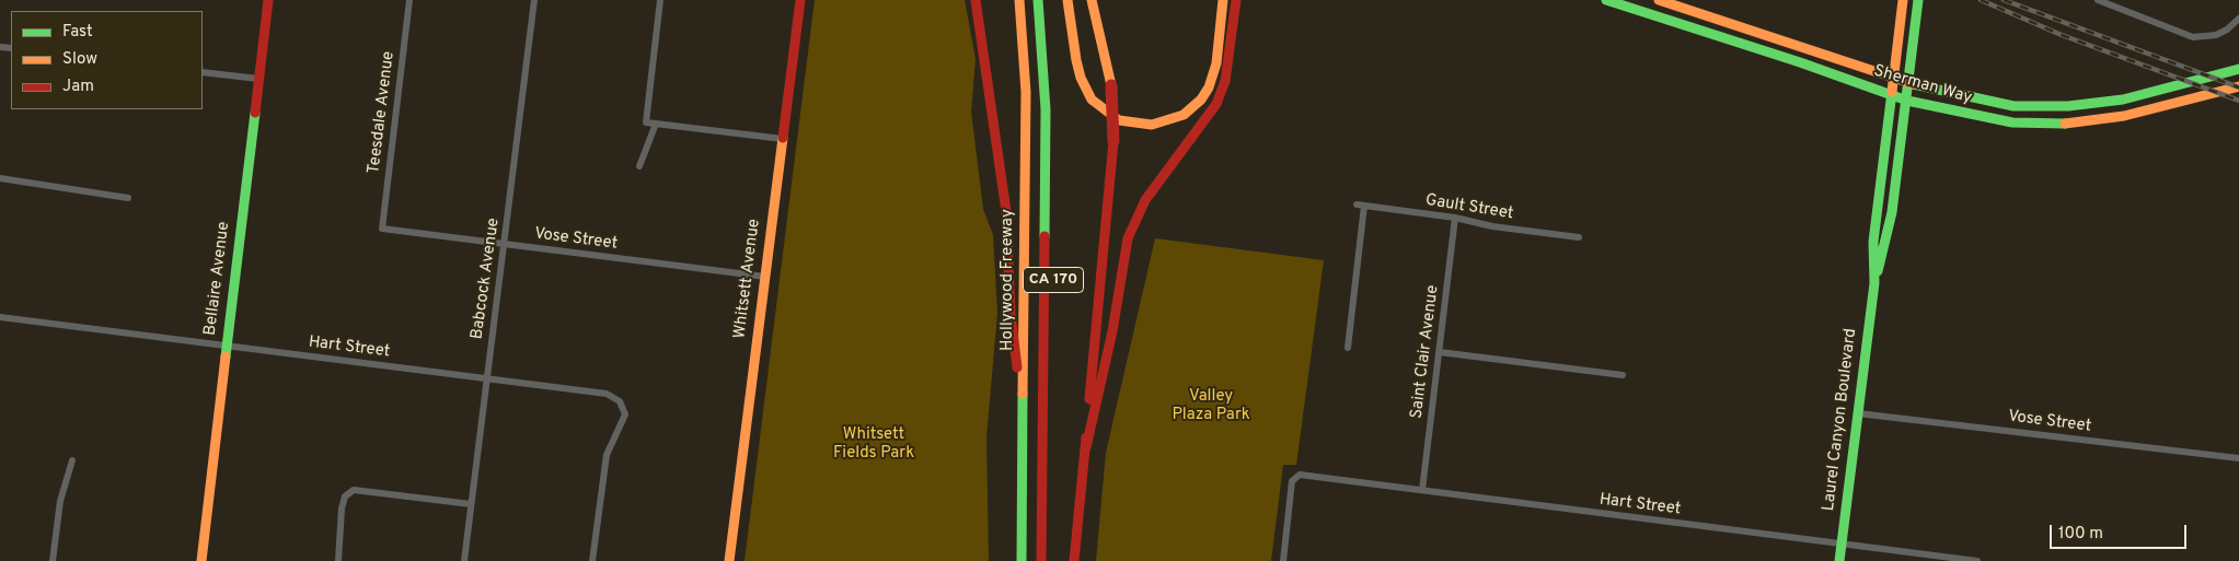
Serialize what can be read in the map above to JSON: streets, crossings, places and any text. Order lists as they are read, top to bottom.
{
  "streets": {
    "main road": [
      "Sherman Way",
      "Bellaire Avenue",
      "Whitsett Avenue",
      "Hollywood Freeway",
      "CA 170",
      "Laurel Canyon Boulevard"
    ],
    "street": [
      "Teesdale Avenue",
      "Gault Street",
      "Vose Street",
      "Babcock Avenue",
      "Hart Street",
      "Saint Clair Avenue"
    ]
  },
  "crossings": [
    ["Sherman Way", "Laurel Canyon Boulevard"],
    ["Teesdale Avenue", "Vose Street"],
    ["Gault Street", "Saint Clair Avenue"],
    ["Vose Street", "Babcock Avenue"],
    ["Vose Street", "Whitsett Avenue"],
    ["Vose Street", "Laurel Canyon Boulevard"],
    ["Bellaire Avenue", "Hart Street"],
    ["Babcock Avenue", "Hart Street"],
    ["Hart Street", "Saint Clair Avenue"],
    ["Hart Street", "Laurel Canyon Boulevard"]
  ],
  "parks": ["Valley Plaza Park", "Whitsett Fields Park"],
  "legend": ["Fast", "Slow", "Jam"],
  "scale_bar": "100 m"
}
